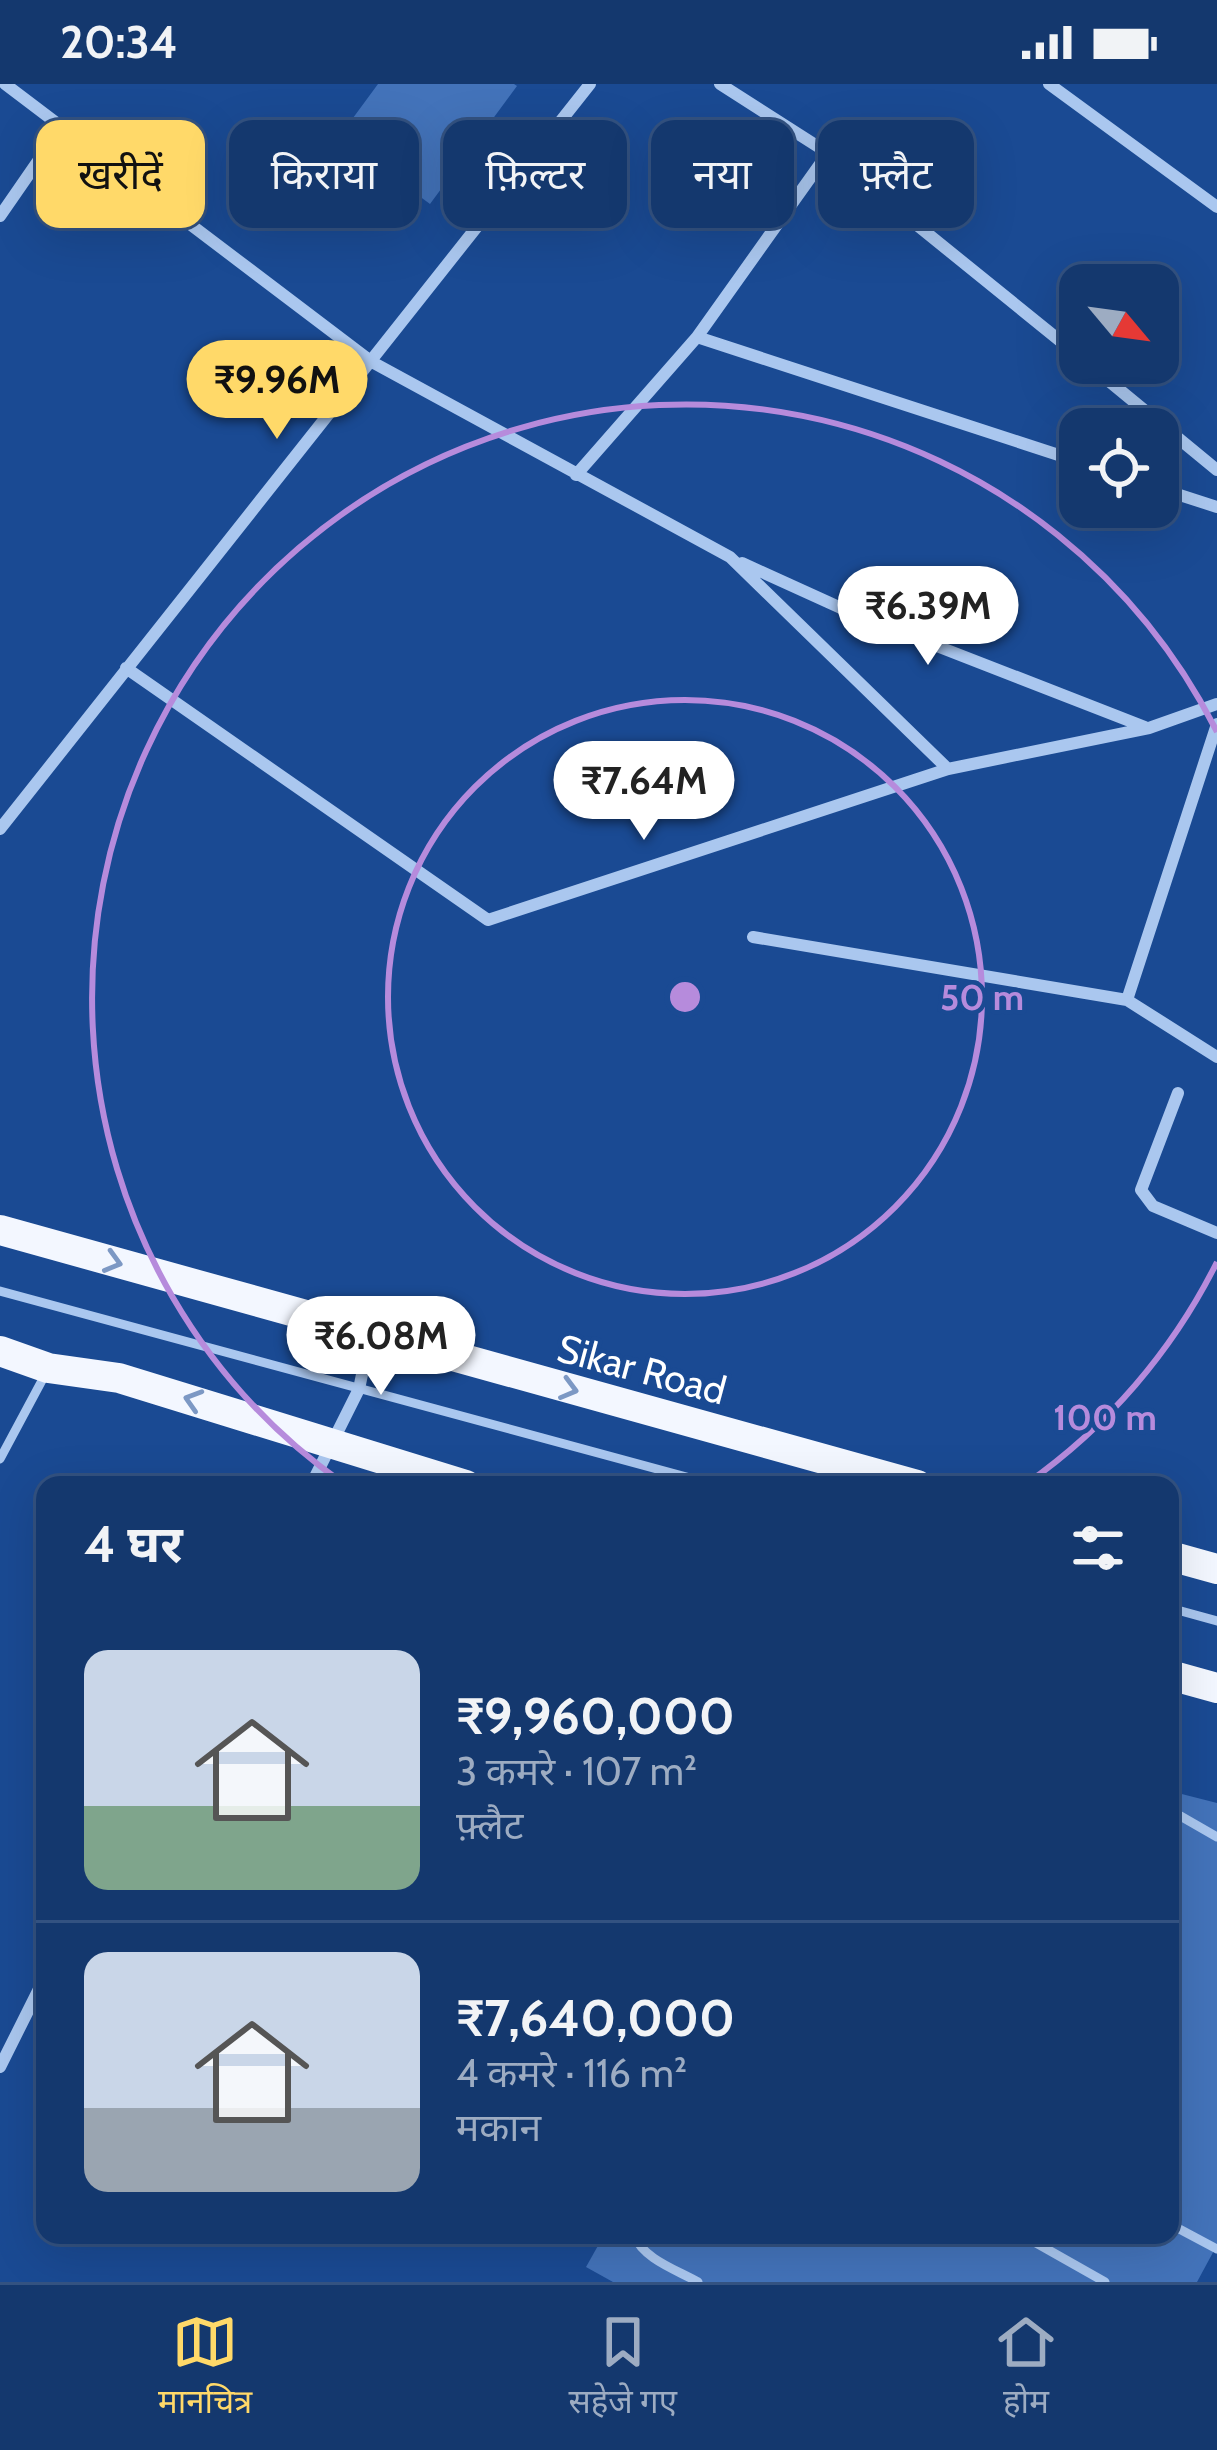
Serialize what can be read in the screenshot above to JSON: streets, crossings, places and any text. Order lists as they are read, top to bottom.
{
  "streets": {
    "main road": ["Sikar Road"]
  },
  "north": "bottom right",
  "page": {
    "status": "20:34",
    "chip": [
      "खरीदें",
      "किराया",
      "फ़िल्टर",
      "नया",
      "फ़्लैट"
    ],
    "price": [
      "₹9.96M",
      "₹6.39M",
      "₹7.64M",
      "₹6.08M"
    ],
    "heading": "4 घर",
    "list": [
      {
        "name": "₹9,960,000",
        "note": "3 कमरे · 107 m² · फ़्लैट"
      },
      {
        "name": "₹7,640,000",
        "note": "4 कमरे · 116 m² · मकान"
      }
    ],
    "tabs": ["मानचित्र", "सहेजे गए", "होम"]
  },
  "rings": ["50 m", "100 m"]
}
